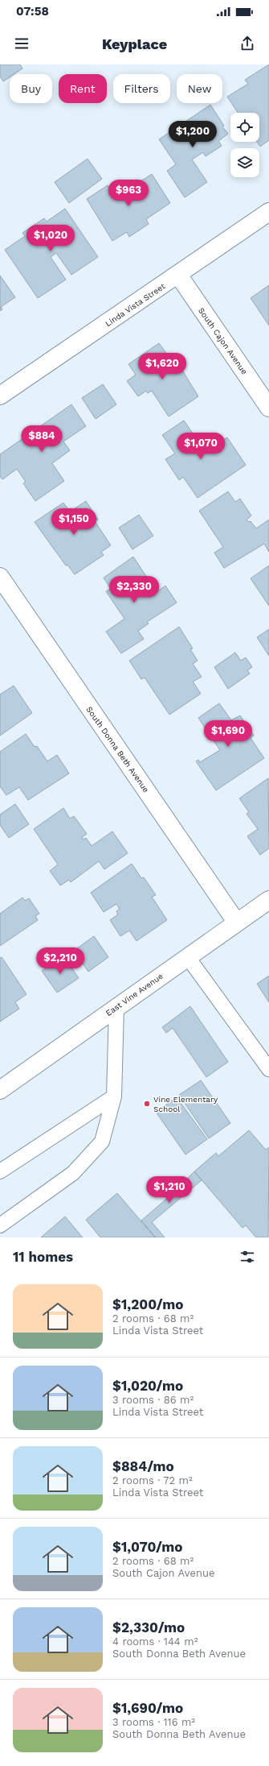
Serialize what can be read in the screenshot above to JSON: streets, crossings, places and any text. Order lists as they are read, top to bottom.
{
  "streets": {
    "street": [
      "Linda Vista Street",
      "South Cajon Avenue",
      "South Donna Beth Avenue",
      "East Vine Avenue"
    ]
  },
  "crossings": [
    ["Linda Vista Street", "South Cajon Avenue"],
    ["South Donna Beth Avenue", "East Vine Avenue"]
  ],
  "places": ["Vine Elementary School"],
  "page": {
    "status": "07:58",
    "header": "Keyplace",
    "chip": [
      "Buy",
      "Rent",
      "Filters",
      "New"
    ],
    "price": [
      "$1,200",
      "$963",
      "$1,020",
      "$1,620",
      "$884",
      "$1,070",
      "$1,150",
      "$2,330",
      "$1,690",
      "$2,210",
      "$1,210"
    ],
    "heading": "11 homes",
    "list": [
      {
        "name": "$1,200/mo",
        "note": "2 rooms · 68 m² · Linda Vista Street"
      },
      {
        "name": "$1,020/mo",
        "note": "3 rooms · 86 m² · Linda Vista Street"
      },
      {
        "name": "$884/mo",
        "note": "2 rooms · 72 m² · Linda Vista Street"
      },
      {
        "name": "$1,070/mo",
        "note": "2 rooms · 68 m² · South Cajon Avenue"
      },
      {
        "name": "$2,330/mo",
        "note": "4 rooms · 144 m² · South Donna Beth Avenue"
      },
      {
        "name": "$1,690/mo",
        "note": "3 rooms · 116 m² · South Donna Beth Avenue"
      }
    ]
  }
}
